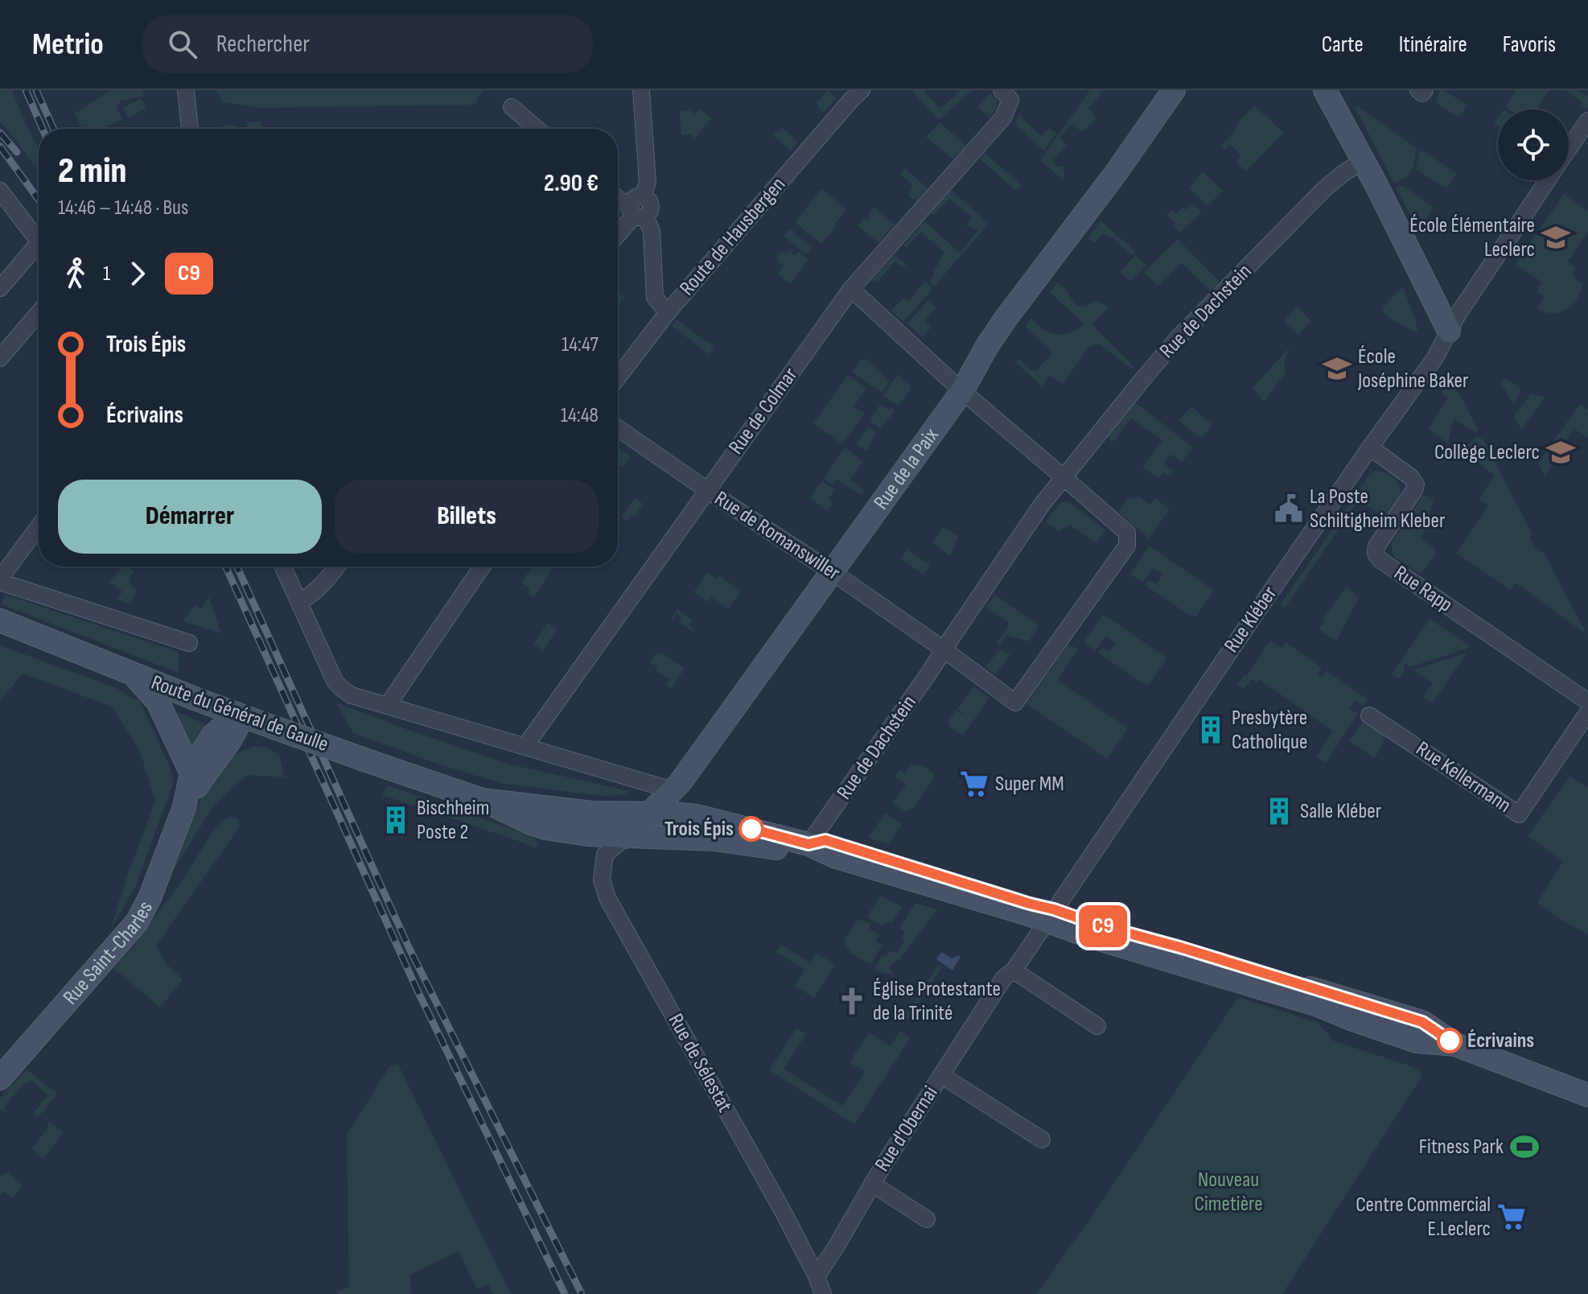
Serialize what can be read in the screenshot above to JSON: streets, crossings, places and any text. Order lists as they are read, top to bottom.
{
  "streets": {
    "main road": ["Rue de la Paix", "Route du Général de Gaulle", "Rue Saint-Charles"],
    "street": [
      "Route de Hausbergen",
      "Rue de Dachstein",
      "Rue de Colmar",
      "Rue de Romanswiller",
      "Rue Rapp",
      "Rue Kléber",
      "Rue Kellermann",
      "Rue de Sélestat",
      "Rue d'Obernai"
    ]
  },
  "crossings": [
    ["Rue de Dachstein", "Rue de Romanswiller"],
    ["Rue de Dachstein", "Route du Général de Gaulle"],
    ["Rue de Colmar", "Rue de Romanswiller"],
    ["Rue de la Paix", "Rue de Romanswiller"],
    ["Rue de la Paix", "Route du Général de Gaulle"],
    ["Rue de la Paix", "Rue de Sélestat"],
    ["Rue Rapp", "Rue Kléber"],
    ["Rue Kléber", "Route du Général de Gaulle"],
    ["Rue Kléber", "Rue d'Obernai"],
    ["Route du Général de Gaulle", "Rue Saint-Charles"],
    ["Route du Général de Gaulle", "Rue de Sélestat"],
    ["Route du Général de Gaulle", "Rue d'Obernai"],
    ["Rue de Sélestat", "Rue d'Obernai"]
  ],
  "parks": ["Nouveau Cimetière"],
  "places": {
    "school or university": ["École Élémentaire Leclerc", "École Joséphine Baker", "Collège Leclerc"],
    "public building": ["La Poste Schiltigheim Kleber"],
    "building": ["Presbytère Catholique", "Salle Kléber", "Bischheim Poste 2"],
    "supermarket": ["Super MM", "Centre Commercial E.Leclerc"],
    "other": ["Trois Épis", "Écrivains"],
    "church": ["Église Protestante de la Trinité"],
    "sports": ["Fitness Park"]
  },
  "lines": ["bus line C9"],
  "page": {
    "header": "Metrio",
    "search": "Rechercher",
    "nav": ["Carte", "Itinéraire", "Favoris"],
    "on_map": "C9",
    "heading": ["2 min", "14:46 – 14:48 · Bus", "2.90 €"],
    "legs": ["1", "C9"],
    "list": [
      {
        "name": "Trois Épis",
        "value": "14:47"
      },
      {
        "name": "Écrivains",
        "value": "14:48"
      }
    ],
    "buttons": ["Démarrer", "Billets"]
  }
}
